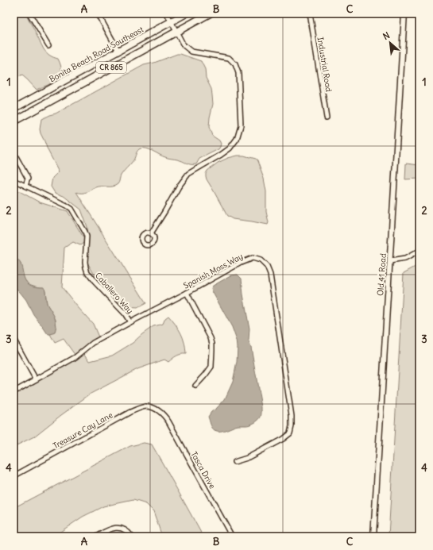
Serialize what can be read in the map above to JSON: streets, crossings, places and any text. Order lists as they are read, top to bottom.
{
  "streets": {
    "main road": ["Bonita Beach Road Southeast", "CR 865"],
    "street": [
      "Industrial Road",
      "Spanish Moss Way",
      "Old 41 Road",
      "Caballero Way",
      "Treasure Cay Lane",
      "Tasca Drive"
    ]
  },
  "crossings": [
    ["Spanish Moss Way", "Caballero Way"],
    ["Treasure Cay Lane", "Tasca Drive"]
  ],
  "north": "top left",
  "grid": {
    "columns": ["A", "B", "C"],
    "rows": [
      "1",
      "2",
      "3",
      "4"
    ]
  }
}
